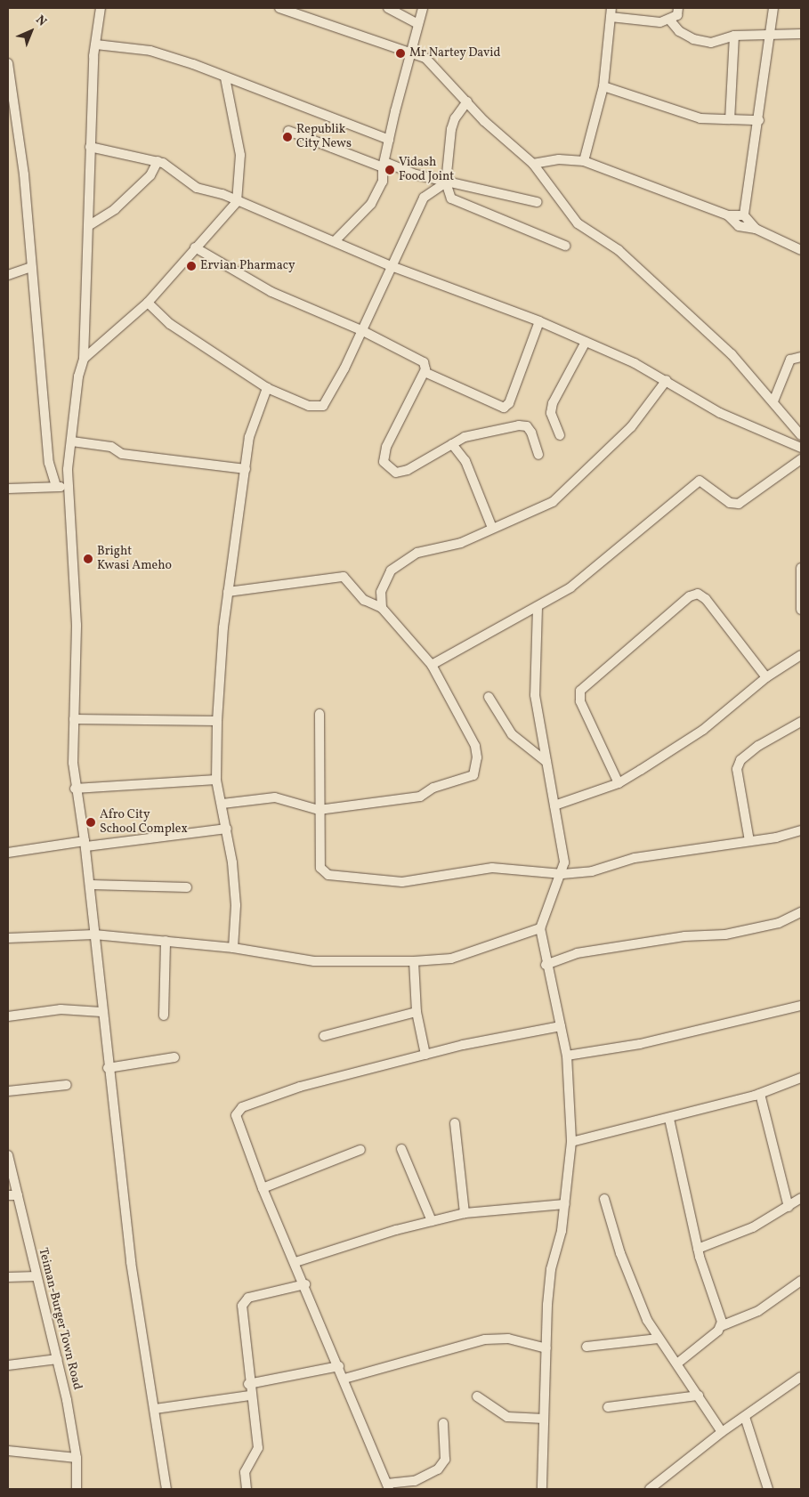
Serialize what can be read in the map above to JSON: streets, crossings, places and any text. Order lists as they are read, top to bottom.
{
  "streets": {
    "street": ["Teiman-Burger Town Road"]
  },
  "places": [
    "Mr Nartey David",
    "Republik City News",
    "Vidash Food Joint",
    "Ervian Pharmacy",
    "Bright Kwasi Ameho",
    "Afro City School Complex"
  ],
  "north": "top right"
}
